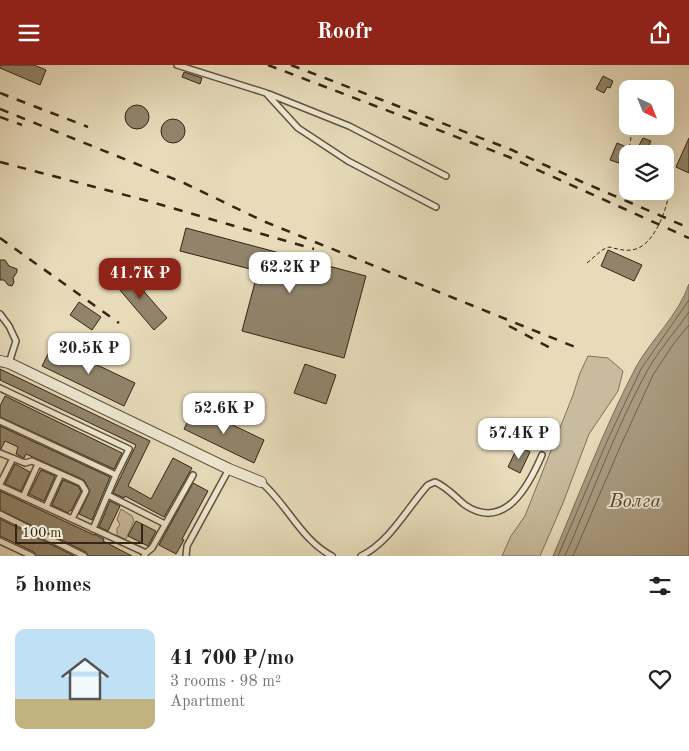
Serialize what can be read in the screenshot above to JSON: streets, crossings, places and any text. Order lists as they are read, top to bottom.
{
  "water": ["Волга"],
  "scale_bar": "100 m",
  "north": "bottom right",
  "page": {
    "header": "Roofr",
    "price": [
      "62.2K ₽",
      "41.7K ₽",
      "20.5K ₽",
      "52.6K ₽",
      "57.4K ₽"
    ],
    "scale": "100 m",
    "heading": "5 homes",
    "list": [
      {
        "name": "41 700 ₽/mo",
        "note": "3 rooms · 98 m² · Apartment"
      }
    ]
  }
}
